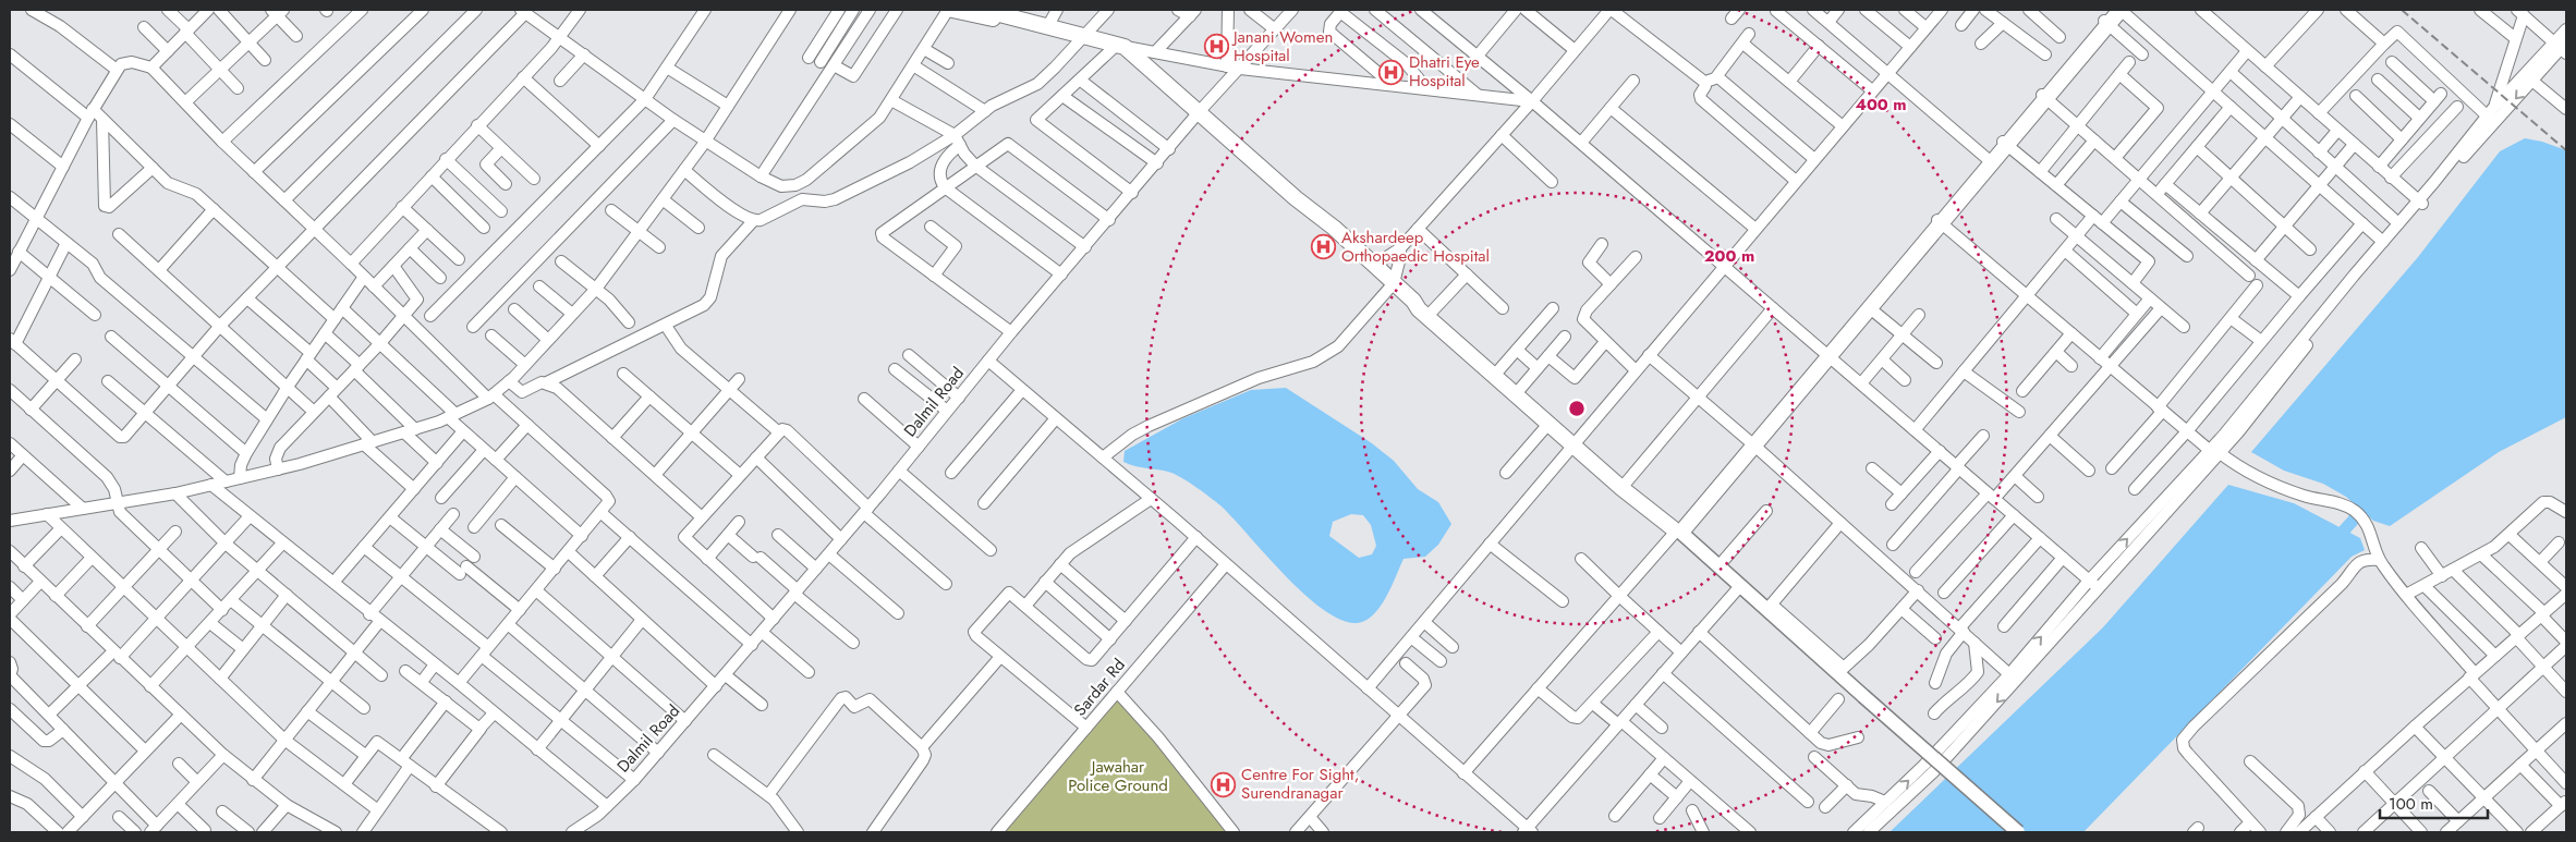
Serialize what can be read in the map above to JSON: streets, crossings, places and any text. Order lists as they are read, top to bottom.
{
  "streets": {
    "street": ["Dalmil Road", "Sardar Rd"]
  },
  "parks": ["Jawahar Police Ground"],
  "places": {
    "hospital": [
      "Janani Women Hospital",
      "Dhatri Eye Hospital",
      "Akshardeep Orthopaedic Hospital",
      "Centre For Sight, Surendranagar"
    ]
  },
  "scale_bar": "100 m",
  "rings": ["400 m", "200 m"]
}
